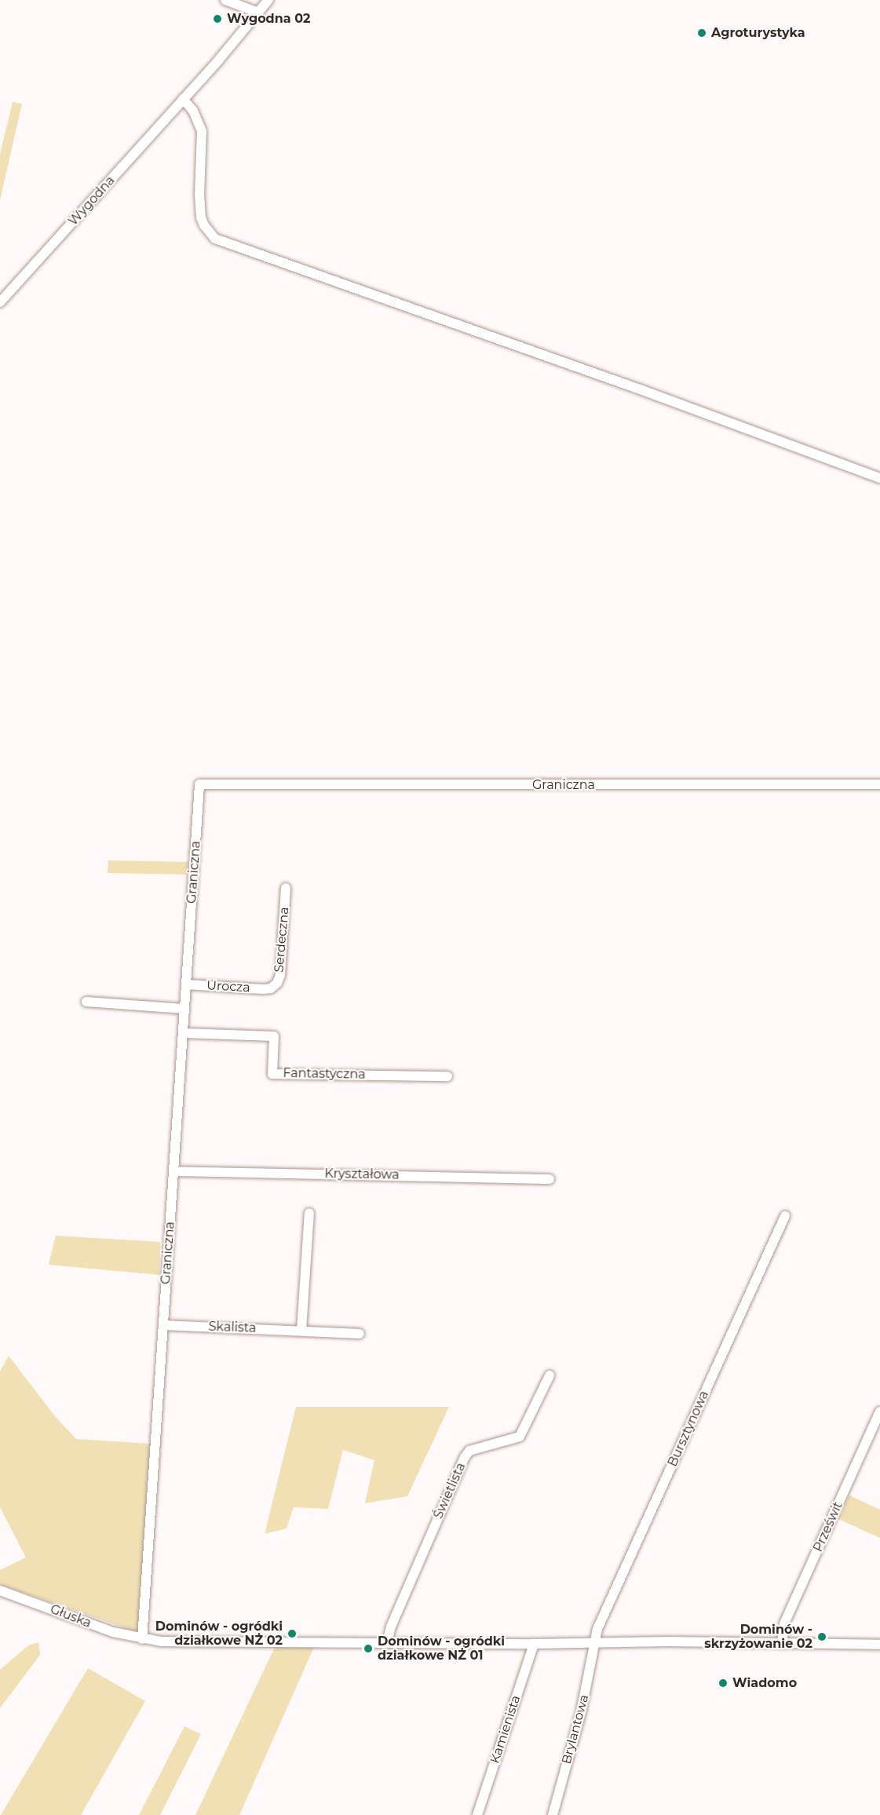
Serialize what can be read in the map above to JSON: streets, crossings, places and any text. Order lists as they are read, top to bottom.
{
  "streets": {
    "street": [
      "Wygodna",
      "Graniczna",
      "Serdeczna",
      "Urocza",
      "Fantastyczna",
      "Kryształowa",
      "Skalista",
      "Bursztynowa",
      "Świetlista",
      "Prześwit",
      "Głuska",
      "Kamienista",
      "Brylantowa"
    ]
  },
  "crossings": [
    ["Graniczna", "Urocza"],
    ["Graniczna", "Fantastyczna"],
    ["Graniczna", "Kryształowa"],
    ["Graniczna", "Skalista"],
    ["Graniczna", "Głuska"],
    ["Serdeczna", "Urocza"],
    ["Bursztynowa", "Głuska"],
    ["Bursztynowa", "Brylantowa"],
    ["Świetlista", "Głuska"],
    ["Prześwit", "Głuska"],
    ["Głuska", "Kamienista"],
    ["Głuska", "Brylantowa"]
  ],
  "places": [
    "Wygodna 02",
    "Agroturystyka",
    "Dominów - ogródki działkowe NŻ 02",
    "Dominów - skrzyżowanie 02",
    "Dominów - ogródki działkowe NŻ 01",
    "Wiadomo"
  ]
}
